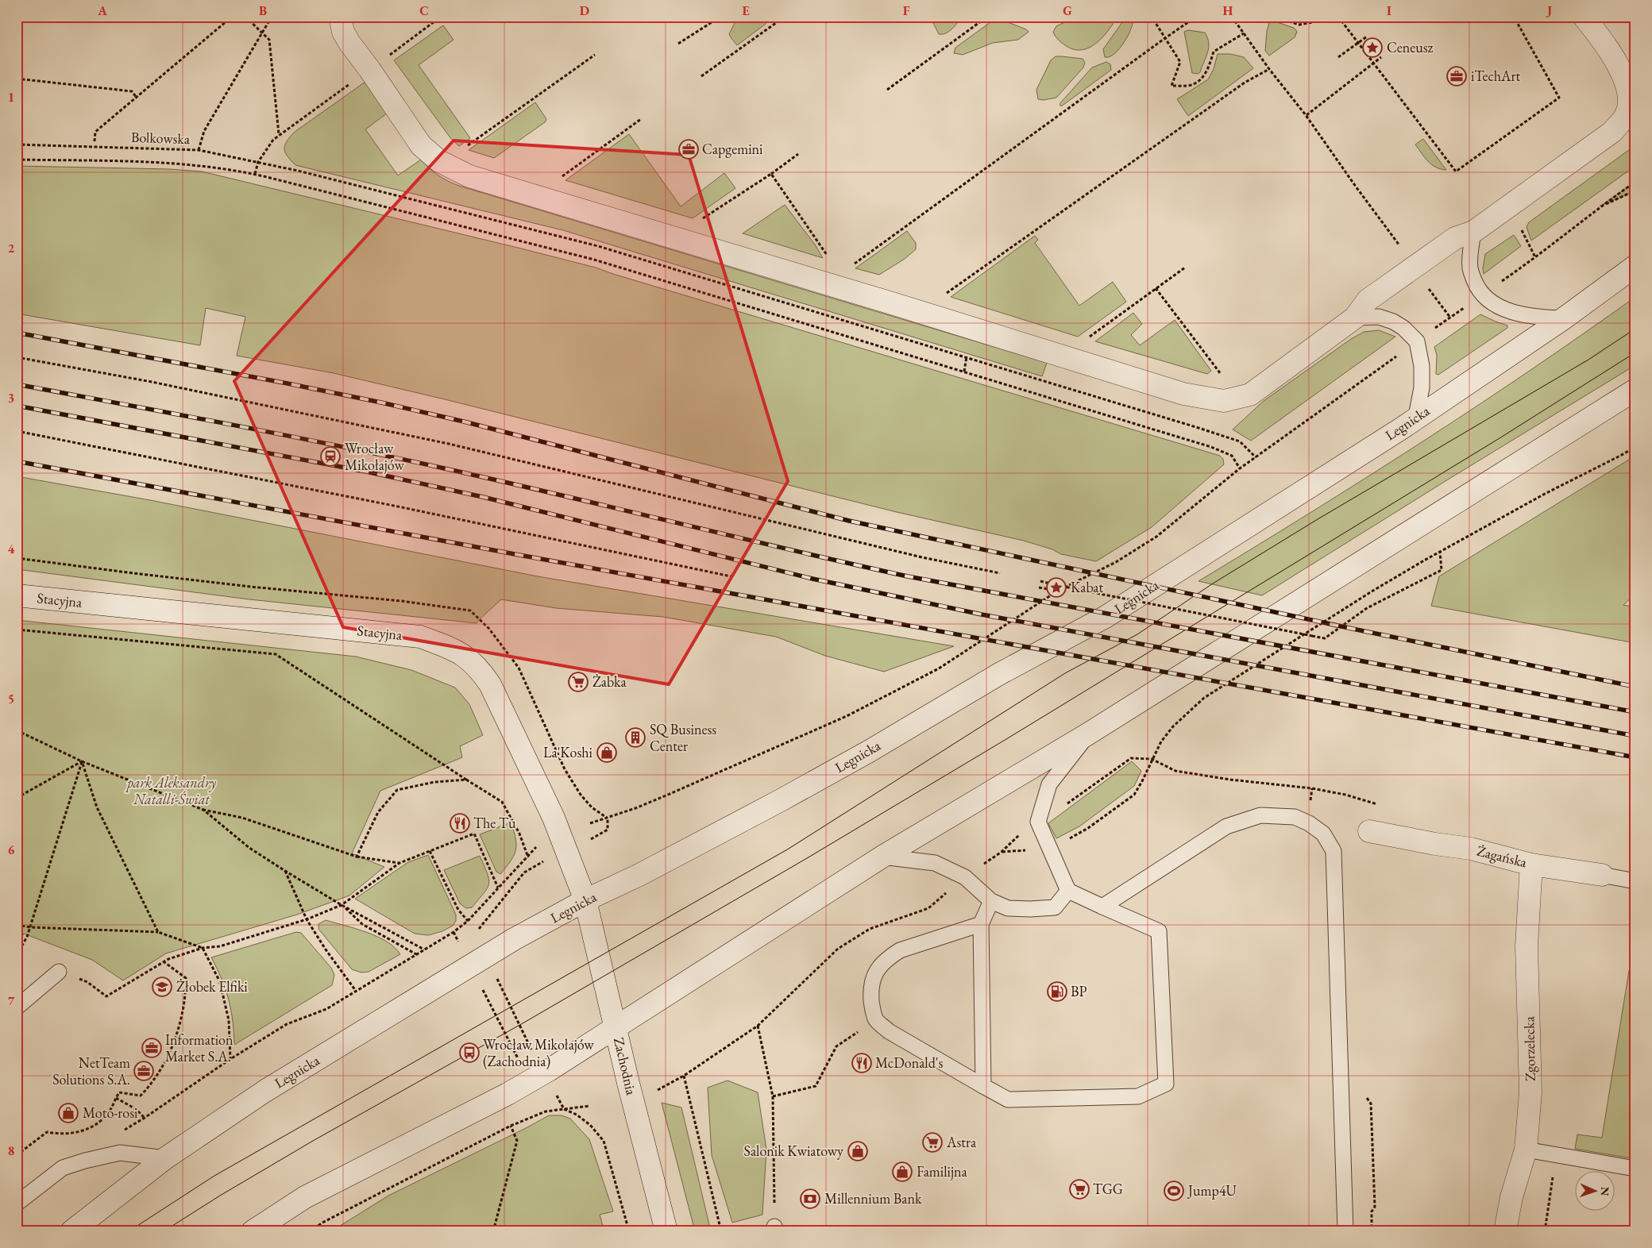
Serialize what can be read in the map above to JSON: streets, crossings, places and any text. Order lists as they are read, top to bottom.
{
  "streets": {
    "main road": [
      "Legnicka",
      "Stacyjna",
      "Żagańska",
      "Zgorzelecka",
      "Zachodnia"
    ],
    "path": ["Bolkowska"]
  },
  "crossings": [
    ["Legnicka", "Stacyjna"],
    ["Legnicka", "Zachodnia"],
    ["Stacyjna", "Zachodnia"],
    ["Żagańska", "Zgorzelecka"]
  ],
  "parks": ["park Aleksandry Natalli-Świat"],
  "places": {
    "place": ["Ceneusz", "Kabat"],
    "office": [
      "iTechArt",
      "Capgemini",
      "Information Market S.A.",
      "NetTeam Solutions S.A."
    ],
    "station": ["Wrocław Mikołajów"],
    "supermarket": ["Żabka", "Astra", "TGG"],
    "building": ["SQ Business Center"],
    "shop": [
      "La'Koshi",
      "Moto-rosi",
      "Salonik Kwiatowy",
      "Familijna"
    ],
    "restaurant": ["The Tu", "McDonald's"],
    "school or university": ["Żłobek Elfiki"],
    "fuel station": ["BP"],
    "bus stop": ["Wrocław Mikołajów (Zachodnia)"],
    "sports": ["Jump4U"],
    "bank": ["Millennium Bank"]
  },
  "north": "right",
  "grid": {
    "columns": [
      "A",
      "B",
      "C",
      "D",
      "E",
      "F",
      "G",
      "H",
      "I",
      "J"
    ],
    "rows": [
      "1",
      "2",
      "3",
      "4",
      "5",
      "6",
      "7",
      "8"
    ]
  }
}
